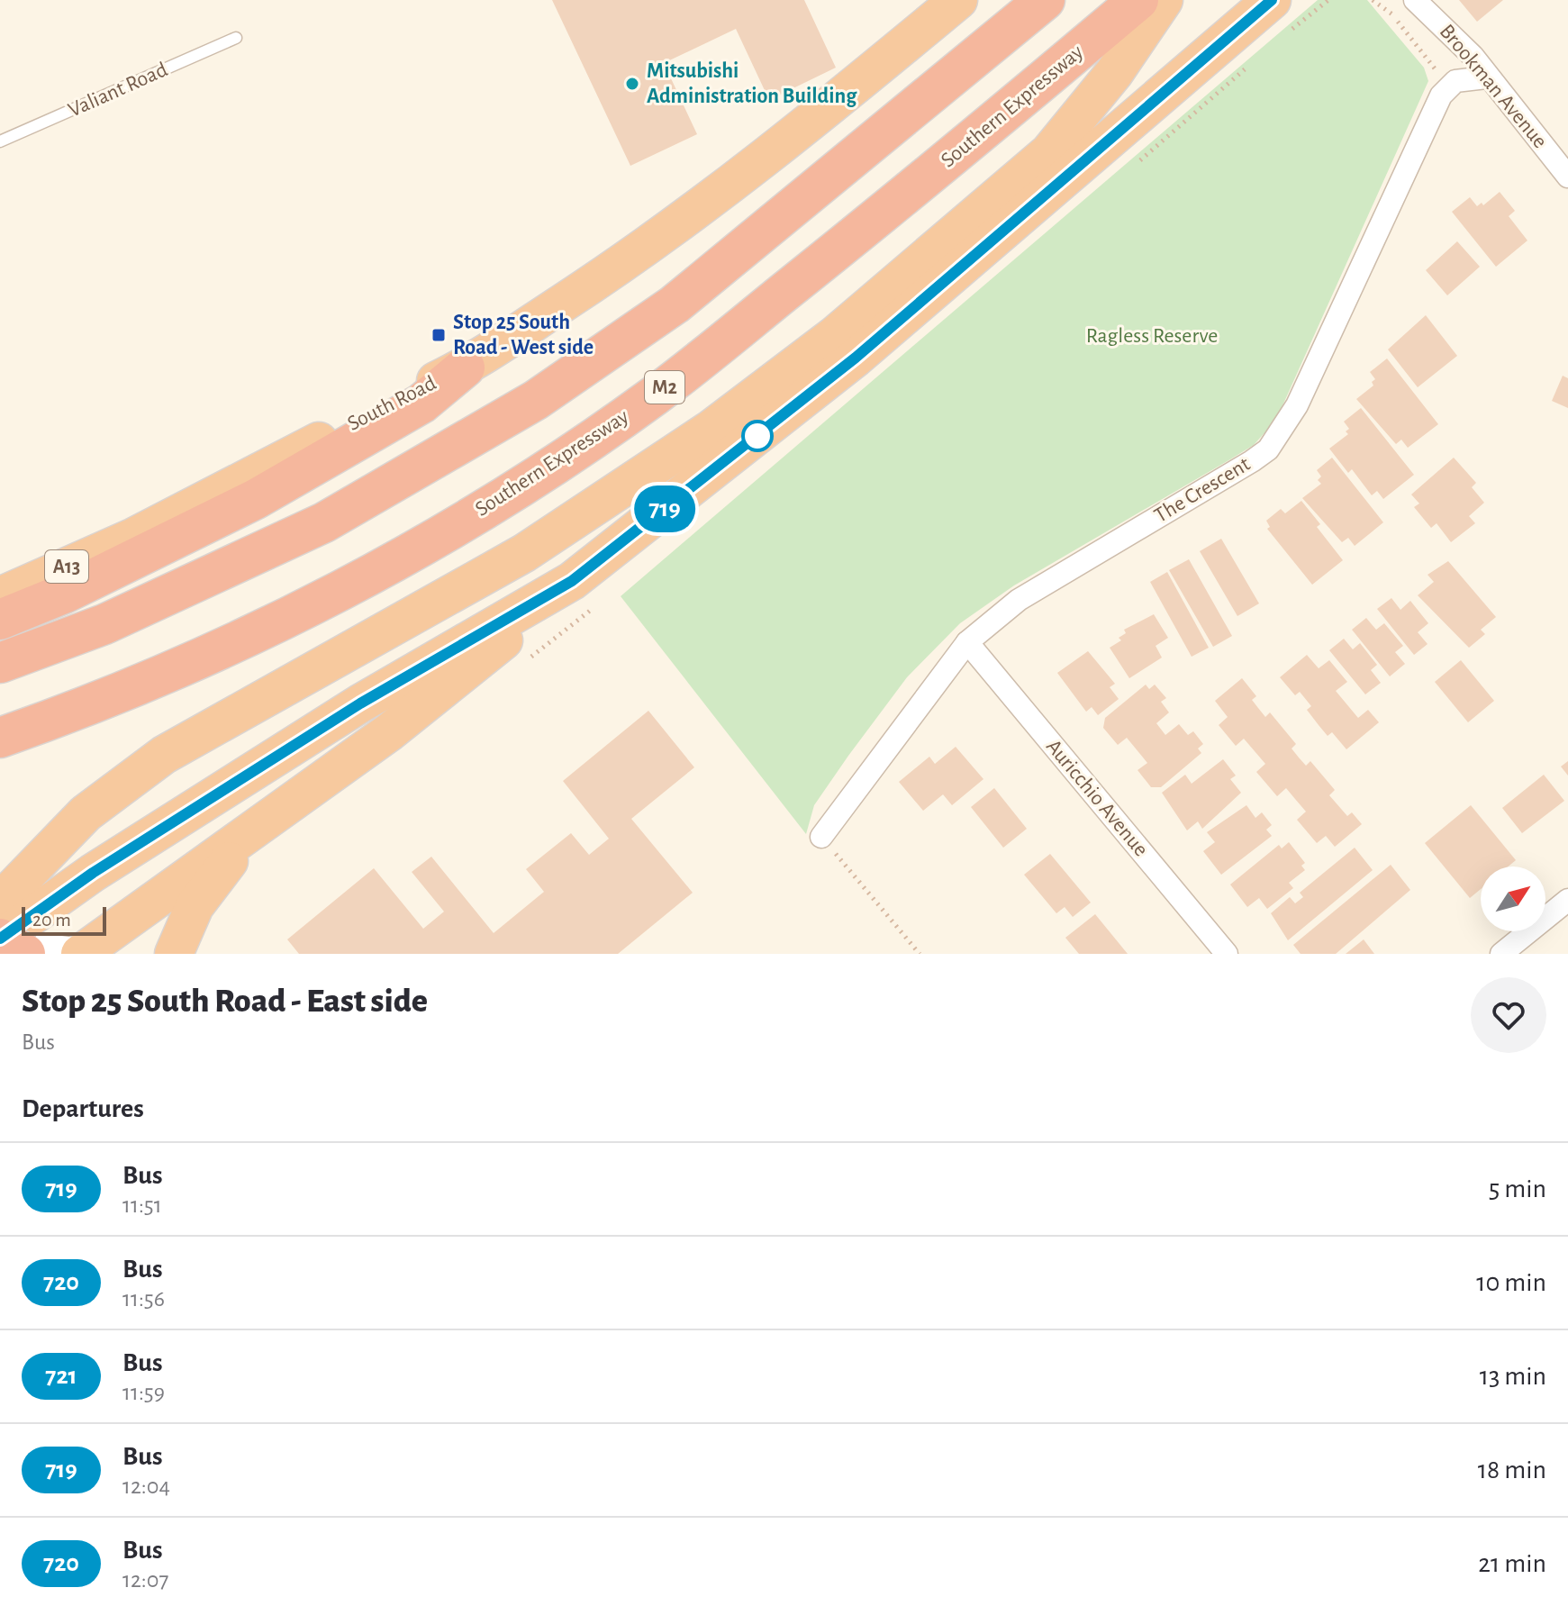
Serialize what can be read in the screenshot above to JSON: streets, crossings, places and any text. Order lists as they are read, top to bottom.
{
  "streets": {
    "highway": [
      "Southern Expressway",
      "M2",
      "South Road",
      "A13"
    ],
    "street": ["Brookman Avenue", "The Crescent", "Auricchio Avenue"],
    "lane": ["Valiant Road"]
  },
  "crossings": [
    ["The Crescent", "Auricchio Avenue"]
  ],
  "parks": ["Ragless Reserve"],
  "places": {
    "other": ["Mitsubishi Administration Building"],
    "transit": ["Stop 25 South Road - West side"]
  },
  "lines": ["bus line 719"],
  "scale_bar": "20 m",
  "north": "top right",
  "page": {
    "on_map": "719",
    "scale": "20 m",
    "heading": [
      ["Stop 25 South Road - East side", "Bus"],
      "Departures"
    ],
    "list": [
      {
        "mark": "719",
        "name": "Bus",
        "note": "11:51",
        "value": "5 min"
      },
      {
        "mark": "720",
        "name": "Bus",
        "note": "11:56",
        "value": "10 min"
      },
      {
        "mark": "721",
        "name": "Bus",
        "note": "11:59",
        "value": "13 min"
      },
      {
        "mark": "719",
        "name": "Bus",
        "note": "12:04",
        "value": "18 min"
      },
      {
        "mark": "720",
        "name": "Bus",
        "note": "12:07",
        "value": "21 min"
      }
    ]
  }
}
